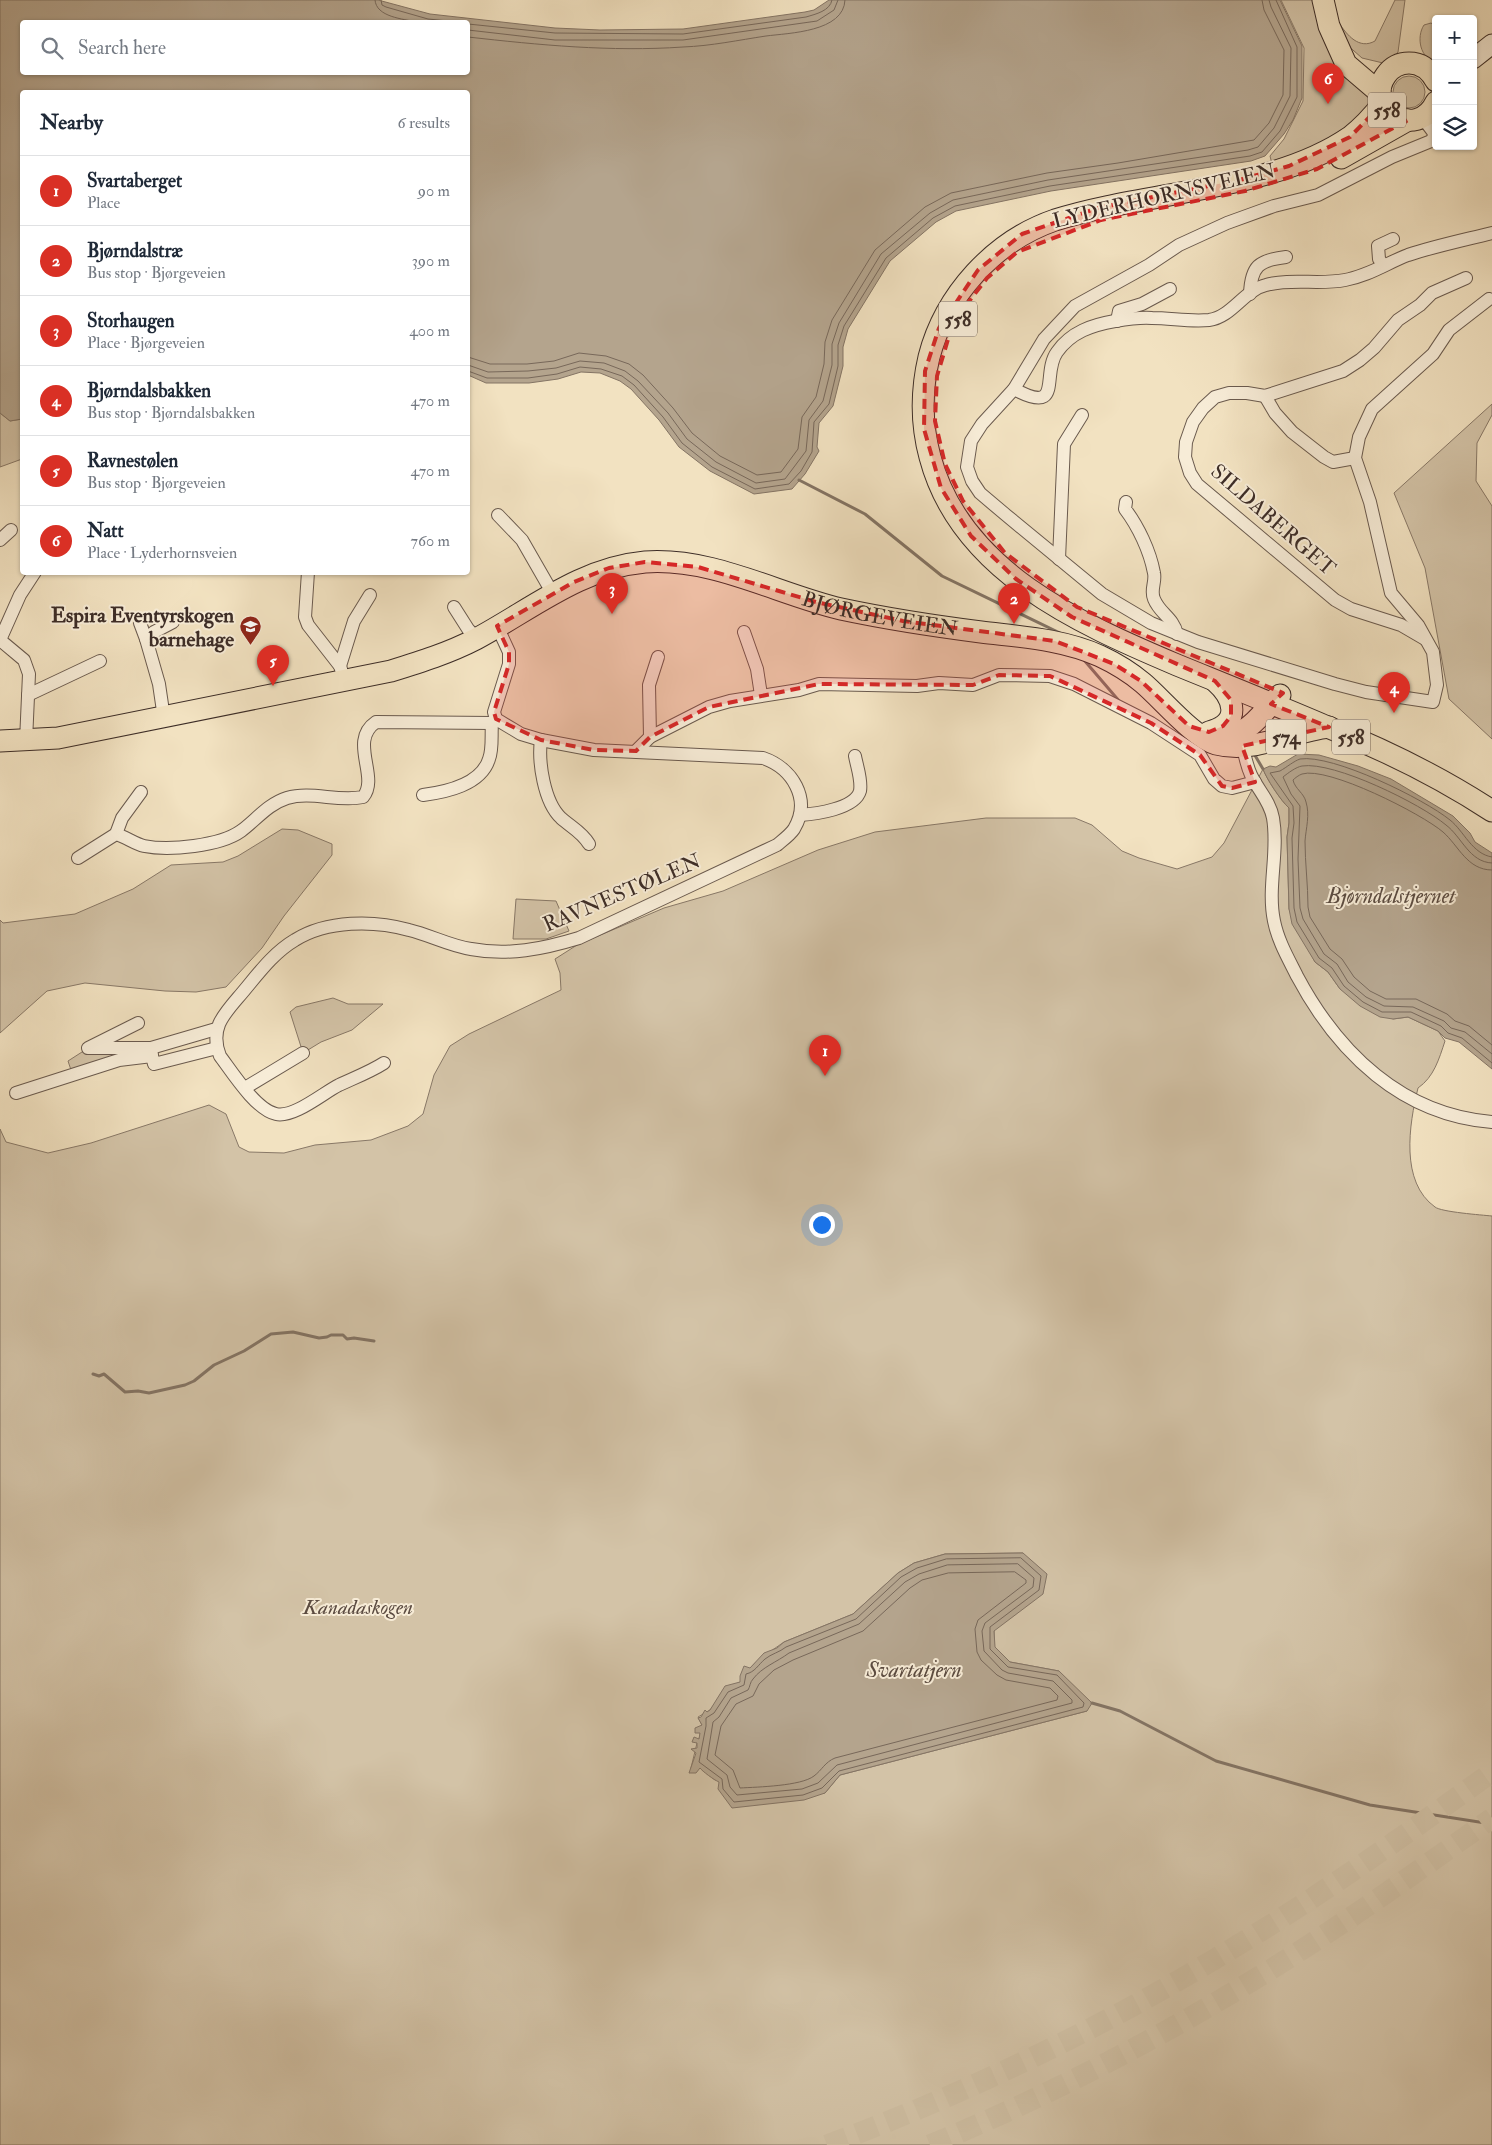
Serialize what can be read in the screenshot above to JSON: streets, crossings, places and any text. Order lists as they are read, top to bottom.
{
  "streets": {
    "main road": [
      "558",
      "LYDERHORNSVEIEN",
      "BJØRGEVEIEN",
      "574"
    ],
    "street": ["SILDABERGET", "RAVNESTØLEN"]
  },
  "crossings": [
    ["558", "LYDERHORNSVEIEN"],
    ["LYDERHORNSVEIEN", "BJØRGEVEIEN"],
    ["LYDERHORNSVEIEN", "574"],
    ["BJØRGEVEIEN", "574"]
  ],
  "water": ["Bjørndalstjernet", "Svartatjern"],
  "parks": ["Kanadaskogen"],
  "places": {
    "school or university": ["Espira Eventyrskogen barnehage"]
  },
  "page": {
    "map_buttons": ["+", "−"],
    "search": "Search here",
    "pins": [
      "6",
      "3",
      "2",
      "5",
      "4",
      "1"
    ],
    "heading": ["Nearby", "6 results"],
    "list": [
      {
        "mark": "1",
        "name": "Svartaberget",
        "note": "Place",
        "value": "90 m"
      },
      {
        "mark": "2",
        "name": "Bjørndalstræ",
        "note": "Bus stop · Bjørgeveien",
        "value": "390 m"
      },
      {
        "mark": "3",
        "name": "Storhaugen",
        "note": "Place · Bjørgeveien",
        "value": "400 m"
      },
      {
        "mark": "4",
        "name": "Bjørndalsbakken",
        "note": "Bus stop · Bjørndalsbakken",
        "value": "470 m"
      },
      {
        "mark": "5",
        "name": "Ravnestølen",
        "note": "Bus stop · Bjørgeveien",
        "value": "470 m"
      },
      {
        "mark": "6",
        "name": "Natt",
        "note": "Place · Lyderhornsveien",
        "value": "760 m"
      }
    ]
  }
}
